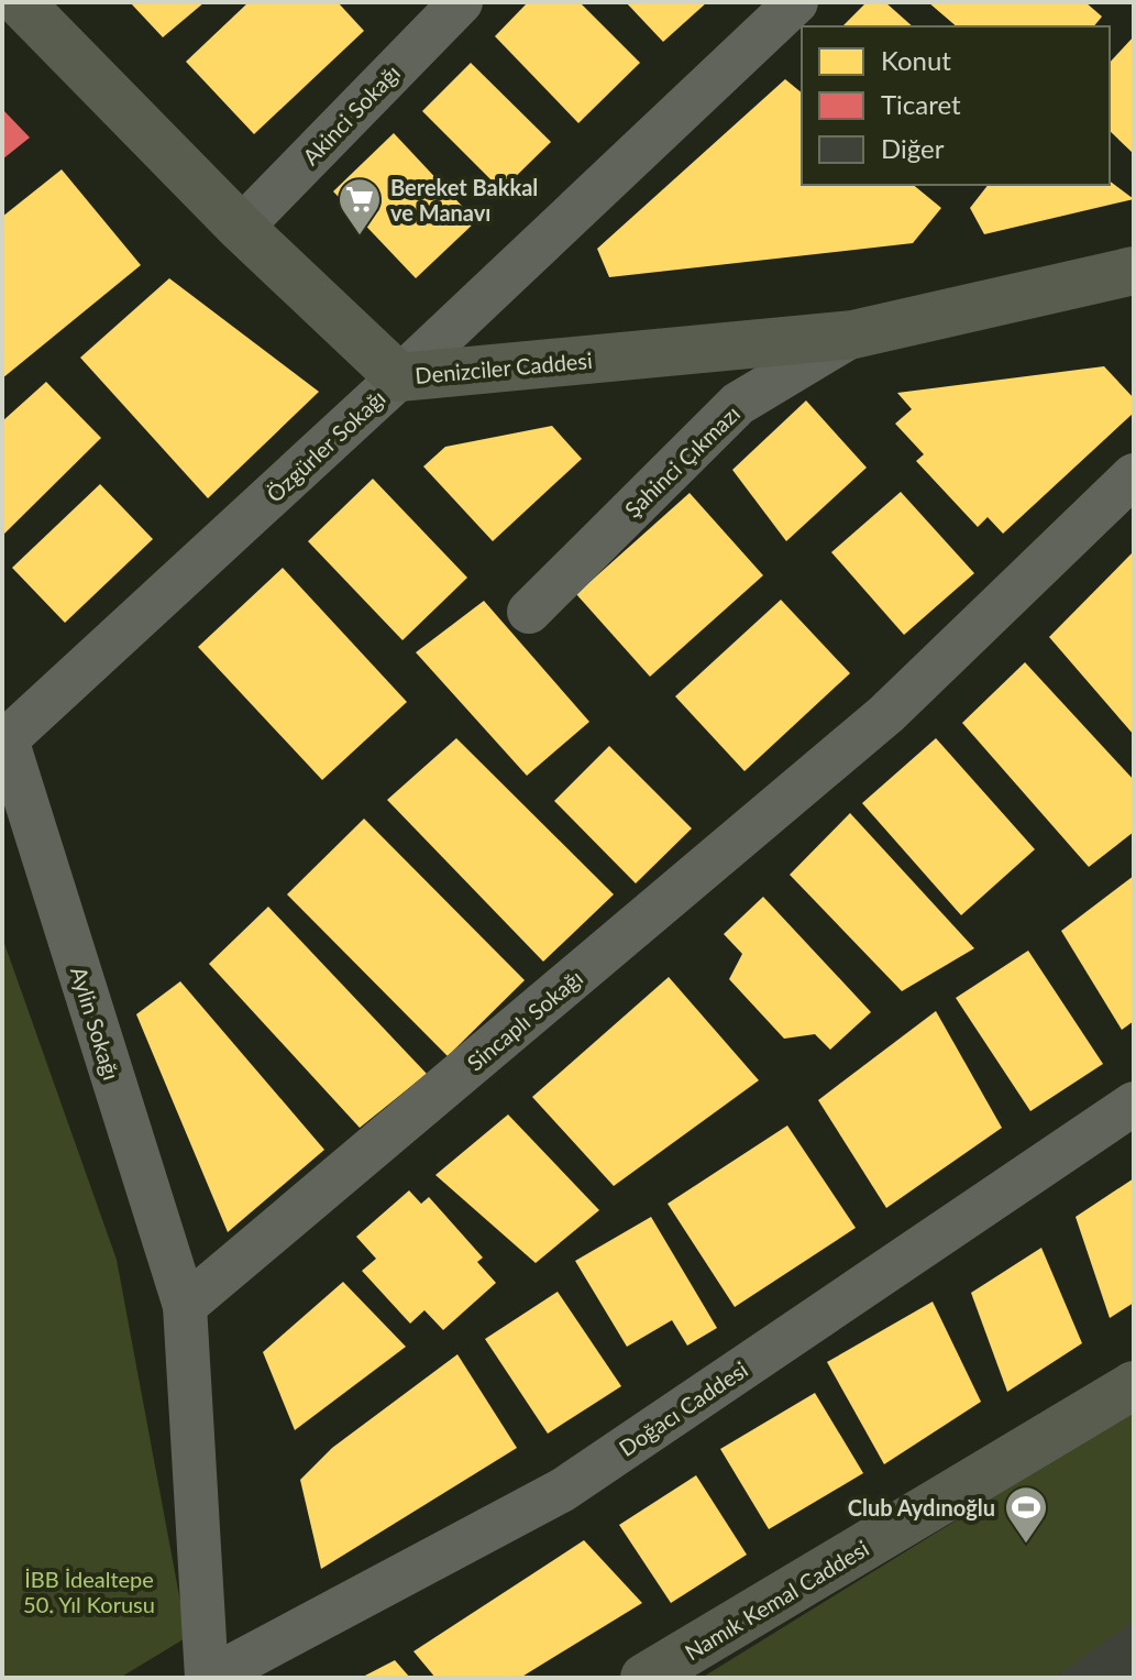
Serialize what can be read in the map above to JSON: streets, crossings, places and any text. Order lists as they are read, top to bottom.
{
  "streets": {
    "street": [
      "Akinci Sokağı",
      "Denizciler Caddesi",
      "Özgürler Sokağı",
      "Şahinci Çıkmazı",
      "Sincaplı Sokağı",
      "Aylin Sokağı",
      "Doğacı Caddesi",
      "Namık Kemal Caddesi"
    ]
  },
  "crossings": [
    ["Akinci Sokağı", "Denizciler Caddesi"],
    ["Denizciler Caddesi", "Özgürler Sokağı"],
    ["Denizciler Caddesi", "Şahinci Çıkmazı"],
    ["Özgürler Sokağı", "Aylin Sokağı"],
    ["Sincaplı Sokağı", "Aylin Sokağı"]
  ],
  "parks": ["İBB İdealtepe 50. Yıl Korusu"],
  "places": {
    "supermarket": ["Bereket Bakkal ve Manavı"],
    "sports": ["Club Aydınoğlu"]
  },
  "legend": ["Konut", "Ticaret", "Diğer"]
}
